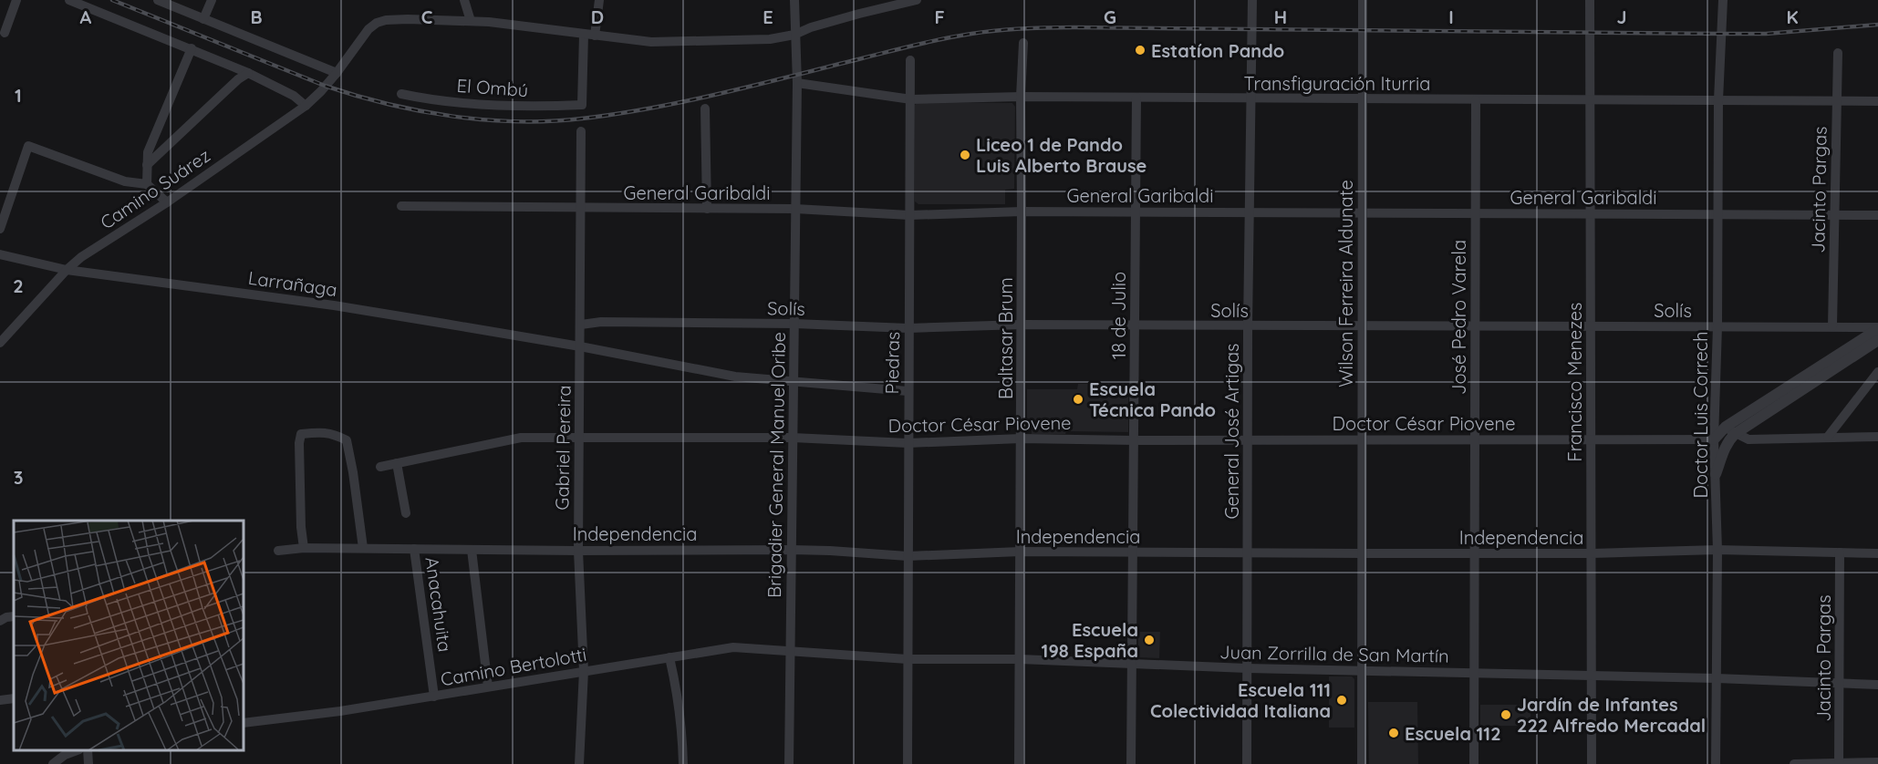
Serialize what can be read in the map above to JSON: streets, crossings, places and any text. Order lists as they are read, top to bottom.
{
  "streets": {
    "street": [
      "Transfiguración Iturria",
      "El Ombú",
      "Camino Suárez",
      "Jacinto Pargas",
      "General Garibaldi",
      "Larrañaga",
      "Wilson Ferreira Aldunate",
      "Solís",
      "18 de Julio",
      "José Pedro Varela",
      "Baltasar Brum",
      "Piedras",
      "Francisco Menezes",
      "Doctor Luis Correch",
      "Doctor César Piovene",
      "General José Artigas",
      "Gabriel Pereira",
      "Brigadier General Manuel Oribe",
      "Independencia",
      "Anacahuita",
      "Juan Zorrilla de San Martín",
      "Camino Bertolotti"
    ]
  },
  "crossings": [
    ["Transfiguración Iturria", "Jacinto Pargas"],
    ["Transfiguración Iturria", "Wilson Ferreira Aldunate"],
    ["Transfiguración Iturria", "18 de Julio"],
    ["Transfiguración Iturria", "José Pedro Varela"],
    ["Transfiguración Iturria", "Baltasar Brum"],
    ["Transfiguración Iturria", "Piedras"],
    ["Transfiguración Iturria", "Francisco Menezes"],
    ["Transfiguración Iturria", "Doctor Luis Correch"],
    ["Transfiguración Iturria", "General José Artigas"],
    ["Transfiguración Iturria", "Brigadier General Manuel Oribe"],
    ["Camino Suárez", "Larrañaga"],
    ["Jacinto Pargas", "General Garibaldi"],
    ["Jacinto Pargas", "Solís"],
    ["Jacinto Pargas", "Independencia"],
    ["Jacinto Pargas", "Juan Zorrilla de San Martín"],
    ["General Garibaldi", "Wilson Ferreira Aldunate"],
    ["General Garibaldi", "18 de Julio"],
    ["General Garibaldi", "José Pedro Varela"],
    ["General Garibaldi", "Baltasar Brum"],
    ["General Garibaldi", "Piedras"],
    ["General Garibaldi", "Francisco Menezes"],
    ["General Garibaldi", "Doctor Luis Correch"],
    ["General Garibaldi", "General José Artigas"],
    ["General Garibaldi", "Gabriel Pereira"],
    ["General Garibaldi", "Brigadier General Manuel Oribe"],
    ["Larrañaga", "Piedras"],
    ["Larrañaga", "Gabriel Pereira"],
    ["Larrañaga", "Brigadier General Manuel Oribe"],
    ["Wilson Ferreira Aldunate", "Solís"],
    ["Wilson Ferreira Aldunate", "Doctor César Piovene"],
    ["Wilson Ferreira Aldunate", "Independencia"],
    ["Wilson Ferreira Aldunate", "Juan Zorrilla de San Martín"],
    ["Solís", "18 de Julio"],
    ["Solís", "José Pedro Varela"],
    ["Solís", "Baltasar Brum"],
    ["Solís", "Piedras"],
    ["Solís", "Francisco Menezes"],
    ["Solís", "Doctor Luis Correch"],
    ["Solís", "General José Artigas"],
    ["Solís", "Gabriel Pereira"],
    ["Solís", "Brigadier General Manuel Oribe"],
    ["18 de Julio", "Doctor César Piovene"],
    ["18 de Julio", "Independencia"],
    ["18 de Julio", "Juan Zorrilla de San Martín"],
    ["José Pedro Varela", "Doctor César Piovene"],
    ["José Pedro Varela", "Independencia"],
    ["José Pedro Varela", "Juan Zorrilla de San Martín"],
    ["Baltasar Brum", "Doctor César Piovene"],
    ["Baltasar Brum", "Independencia"],
    ["Baltasar Brum", "Juan Zorrilla de San Martín"],
    ["Piedras", "Doctor César Piovene"],
    ["Piedras", "Independencia"],
    ["Piedras", "Juan Zorrilla de San Martín"],
    ["Francisco Menezes", "Doctor César Piovene"],
    ["Francisco Menezes", "Independencia"],
    ["Francisco Menezes", "Juan Zorrilla de San Martín"],
    ["Doctor Luis Correch", "Doctor César Piovene"],
    ["Doctor Luis Correch", "Independencia"],
    ["Doctor Luis Correch", "Juan Zorrilla de San Martín"],
    ["Doctor César Piovene", "General José Artigas"],
    ["Doctor César Piovene", "Gabriel Pereira"],
    ["Doctor César Piovene", "Brigadier General Manuel Oribe"],
    ["General José Artigas", "Independencia"],
    ["General José Artigas", "Juan Zorrilla de San Martín"],
    ["Gabriel Pereira", "Independencia"],
    ["Gabriel Pereira", "Camino Bertolotti"],
    ["Brigadier General Manuel Oribe", "Independencia"],
    ["Brigadier General Manuel Oribe", "Juan Zorrilla de San Martín"],
    ["Brigadier General Manuel Oribe", "Camino Bertolotti"],
    ["Independencia", "Anacahuita"],
    ["Anacahuita", "Camino Bertolotti"],
    ["Juan Zorrilla de San Martín", "Camino Bertolotti"]
  ],
  "places": [
    "Estatíon Pando",
    "Liceo 1 de Pando Luis Alberto Brause",
    "Escuela Técnica Pando",
    "Escuela 198 España",
    "Escuela 111 Colectividad Italiana",
    "Jardín de Infantes 222 Alfredo Mercadal",
    "Escuela 112"
  ],
  "grid": {
    "columns": [
      "A",
      "B",
      "C",
      "D",
      "E",
      "F",
      "G",
      "H",
      "I",
      "J",
      "K"
    ],
    "rows": ["1", "2", "3"]
  }
}
